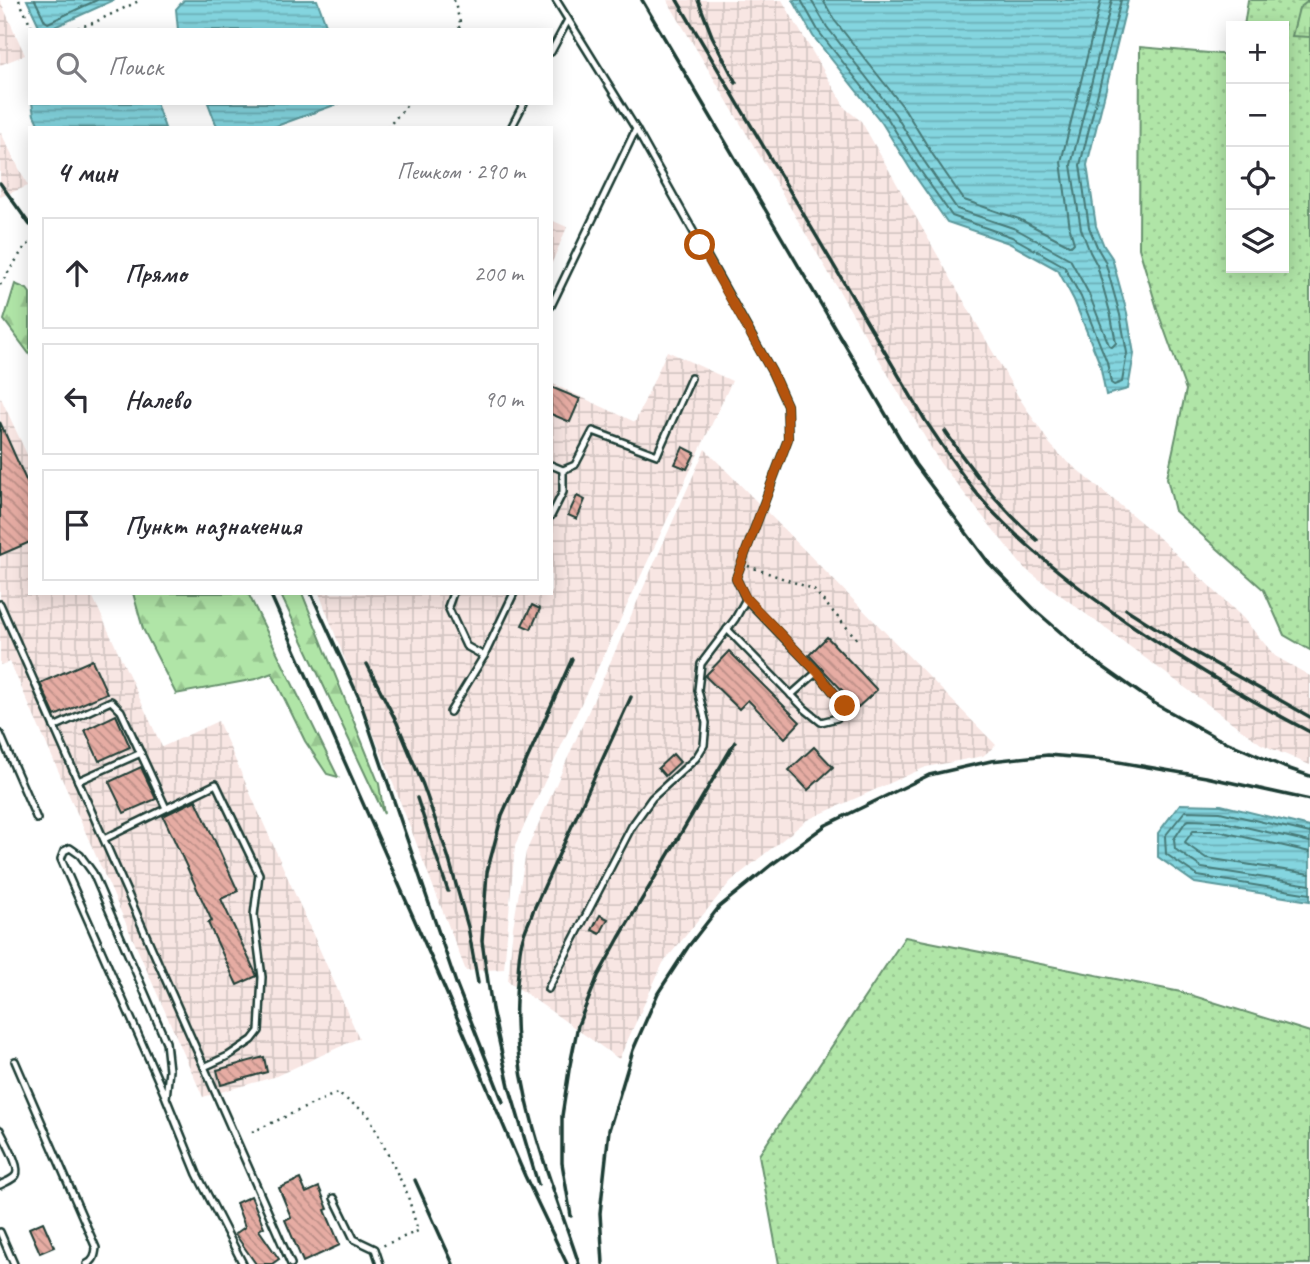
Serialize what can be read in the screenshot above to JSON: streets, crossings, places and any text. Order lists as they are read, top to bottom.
{
  "page": {
    "map_buttons": ["+", "−"],
    "search": "Поиск",
    "heading": ["4 мин", "Пешком · 290 m"],
    "list": [
      ["Прямо", "200 m"],
      ["Налево", "90 m"],
      "Пункт назначения"
    ]
  }
}
